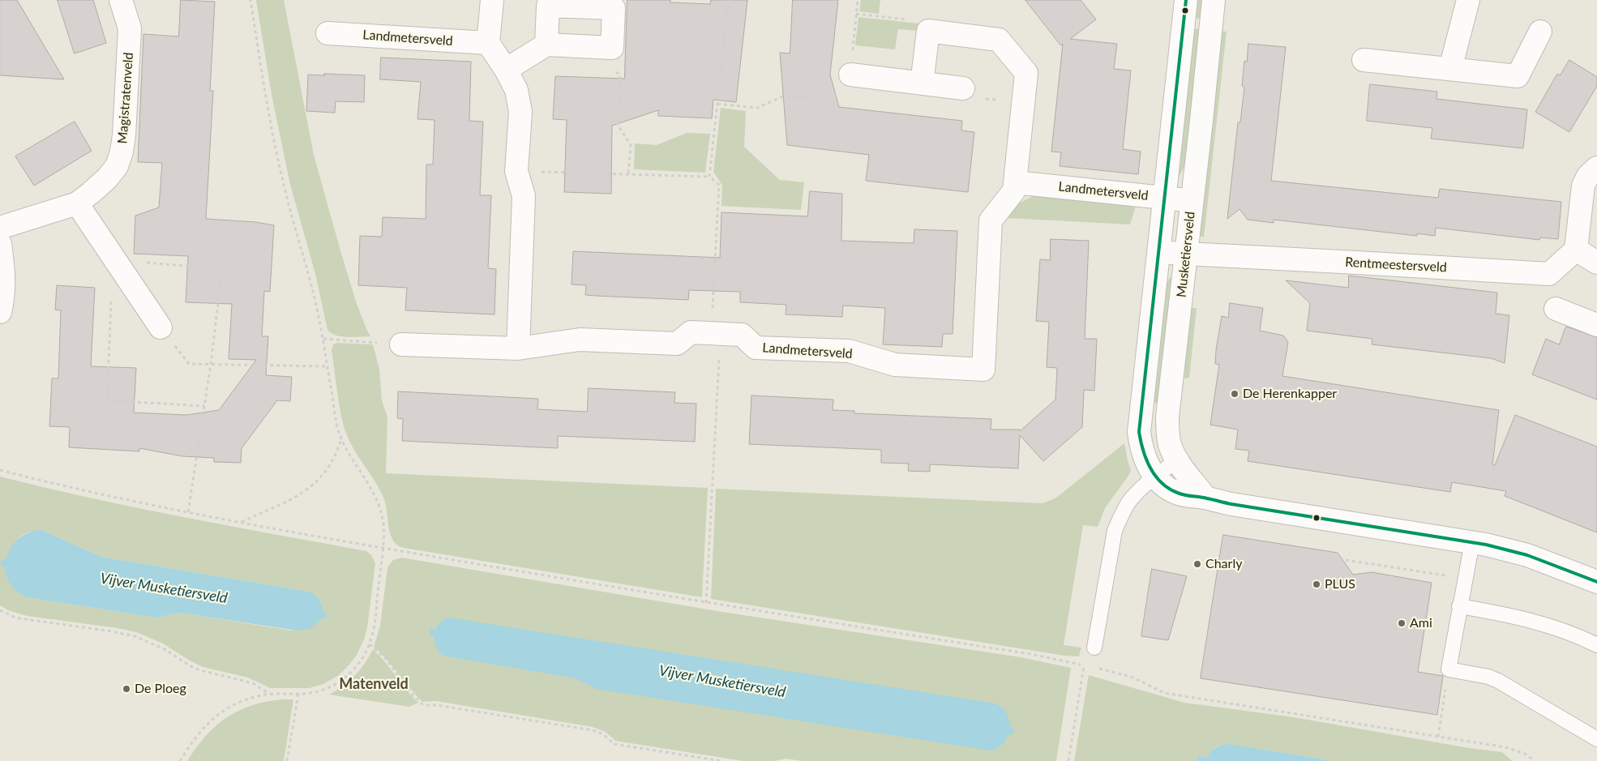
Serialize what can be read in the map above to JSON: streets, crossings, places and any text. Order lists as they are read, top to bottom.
{
  "streets": {
    "street": [
      "Landmetersveld",
      "Magistratenveld",
      "Musketiersveld",
      "Rentmeestersveld"
    ]
  },
  "crossings": [
    ["Landmetersveld", "Musketiersveld"],
    ["Musketiersveld", "Rentmeestersveld"]
  ],
  "districts": ["Matenveld"],
  "water": ["Vijver Musketiersveld"],
  "places": [
    "De Herenkapper",
    "Charly",
    "PLUS",
    "Ami",
    "De Ploeg"
  ]
}
